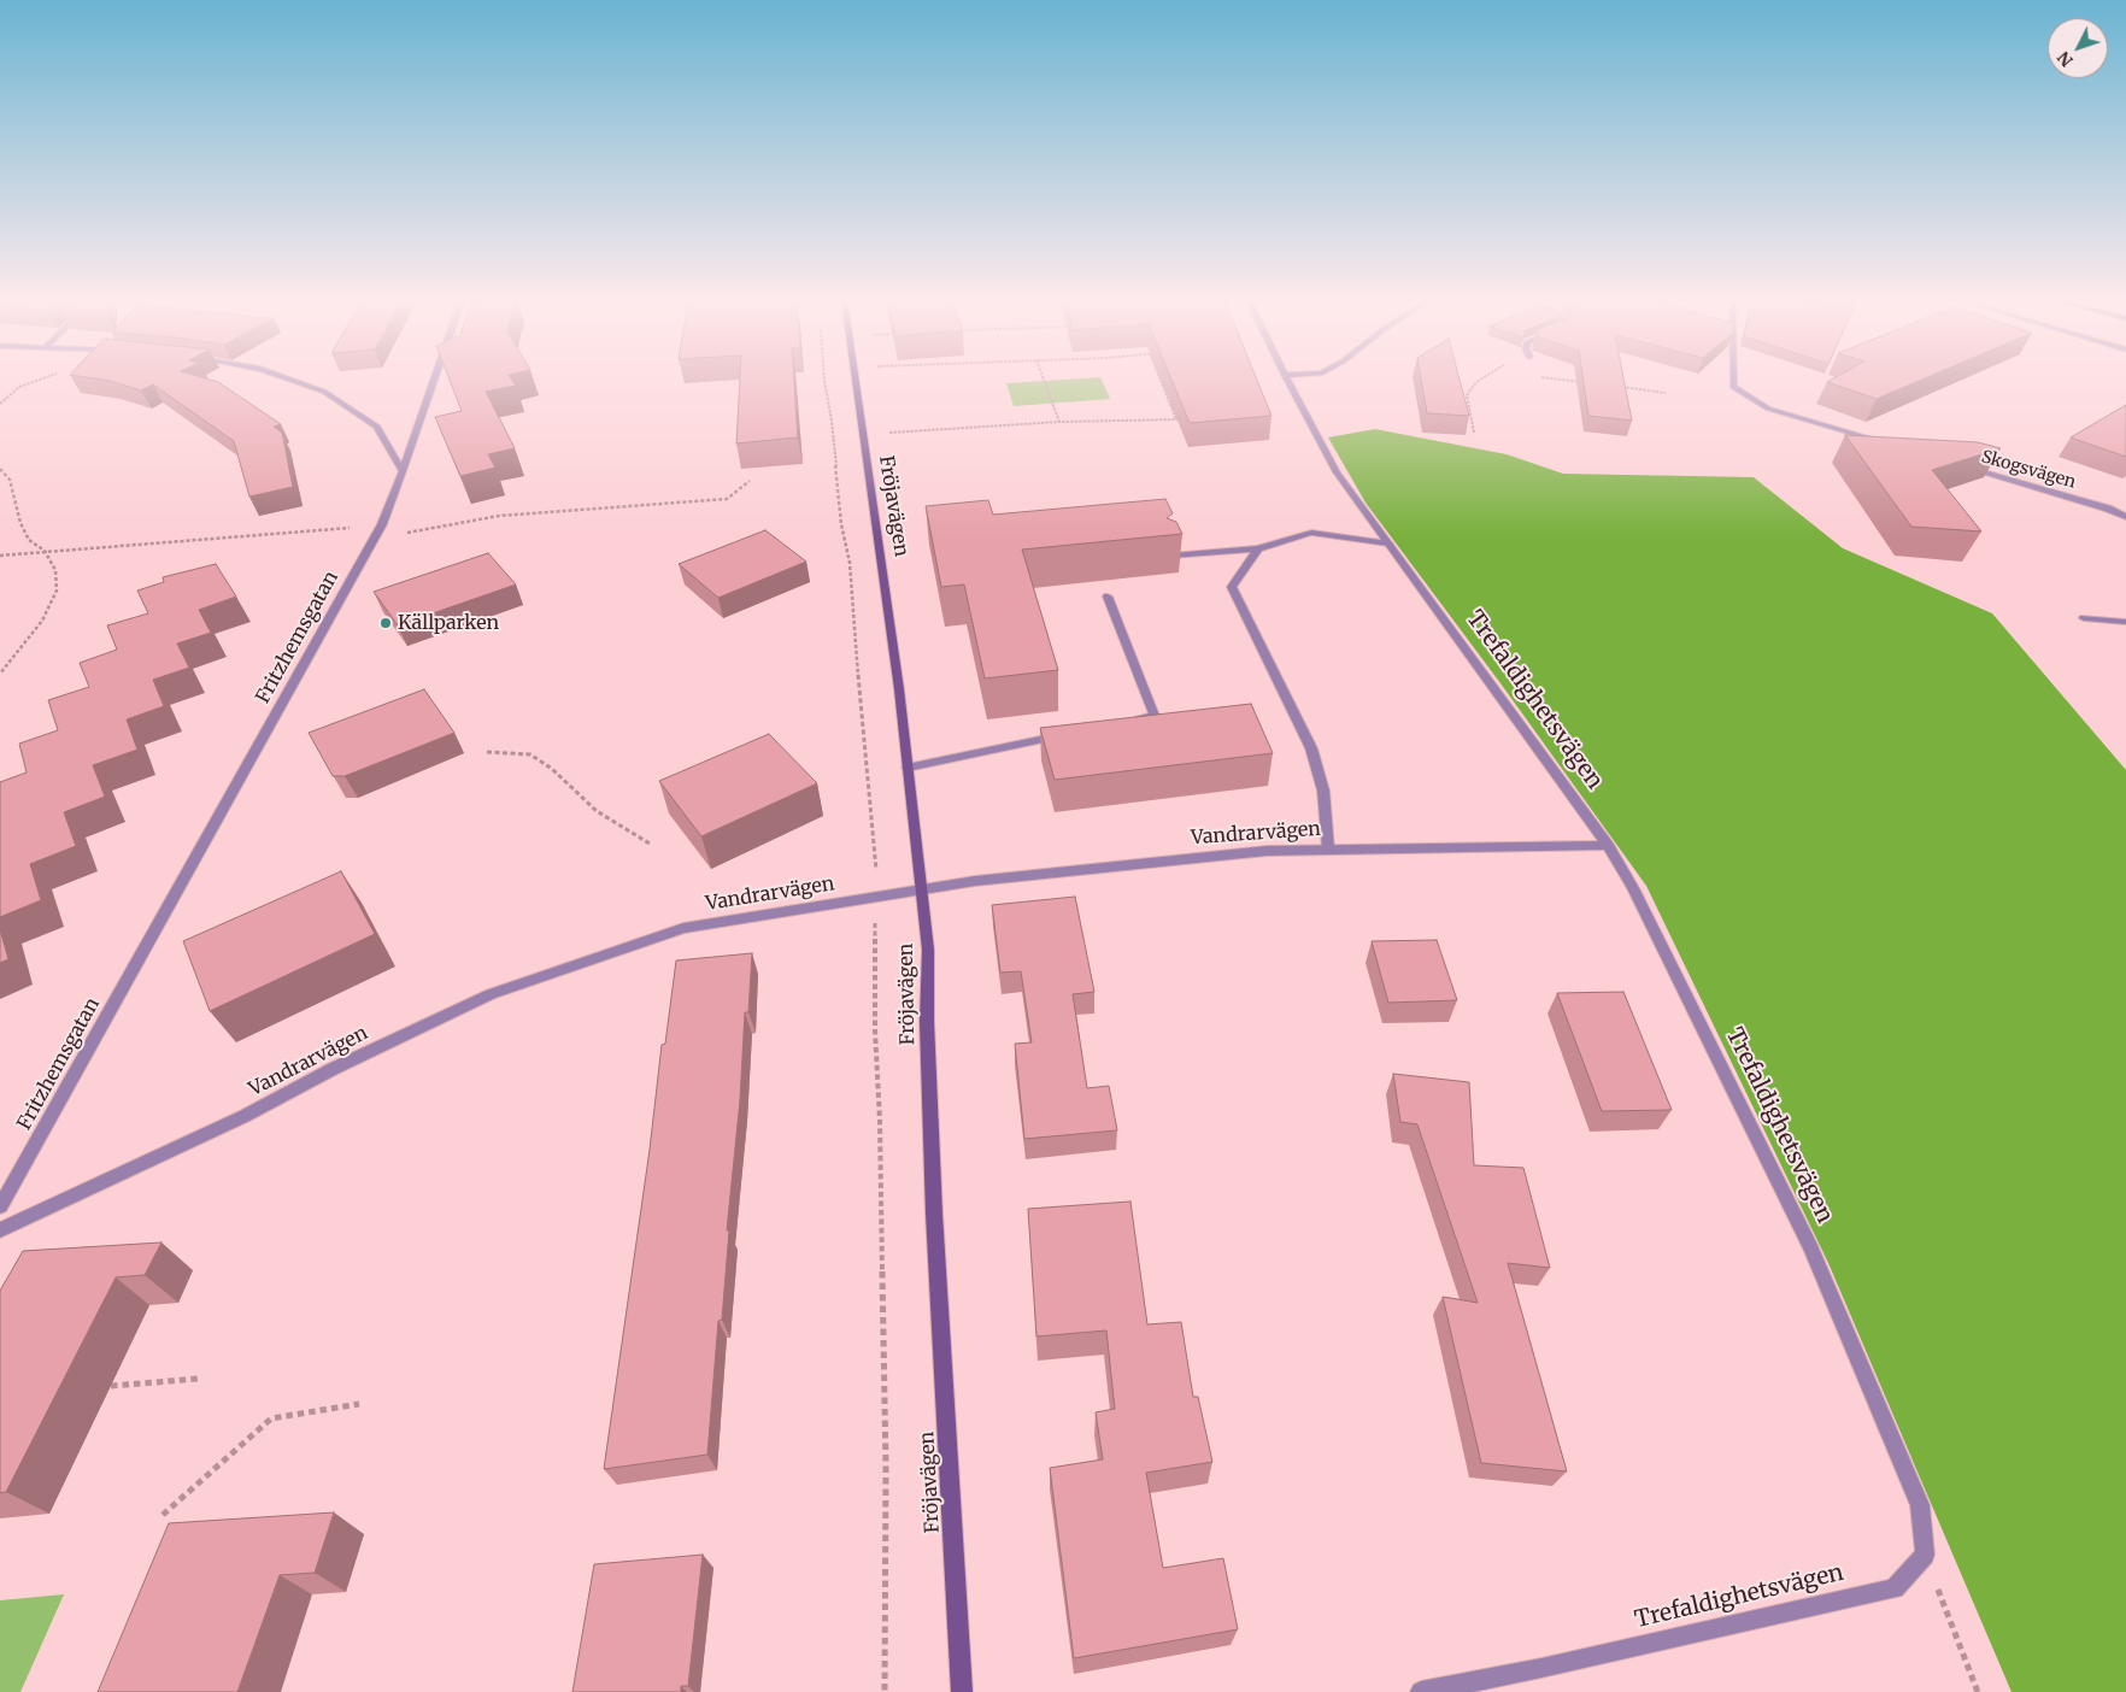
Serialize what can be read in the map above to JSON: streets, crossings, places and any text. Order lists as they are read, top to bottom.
{
  "streets": {
    "street": [
      "Skogsvägen",
      "Fröjavägen",
      "Fritzhemsgatan",
      "Trefaldighetsvägen",
      "Vandrarvägen"
    ]
  },
  "crossings": [
    ["Fröjavägen", "Vandrarvägen"],
    ["Trefaldighetsvägen", "Vandrarvägen"]
  ],
  "places": ["Källparken"],
  "north": "bottom left"
}
